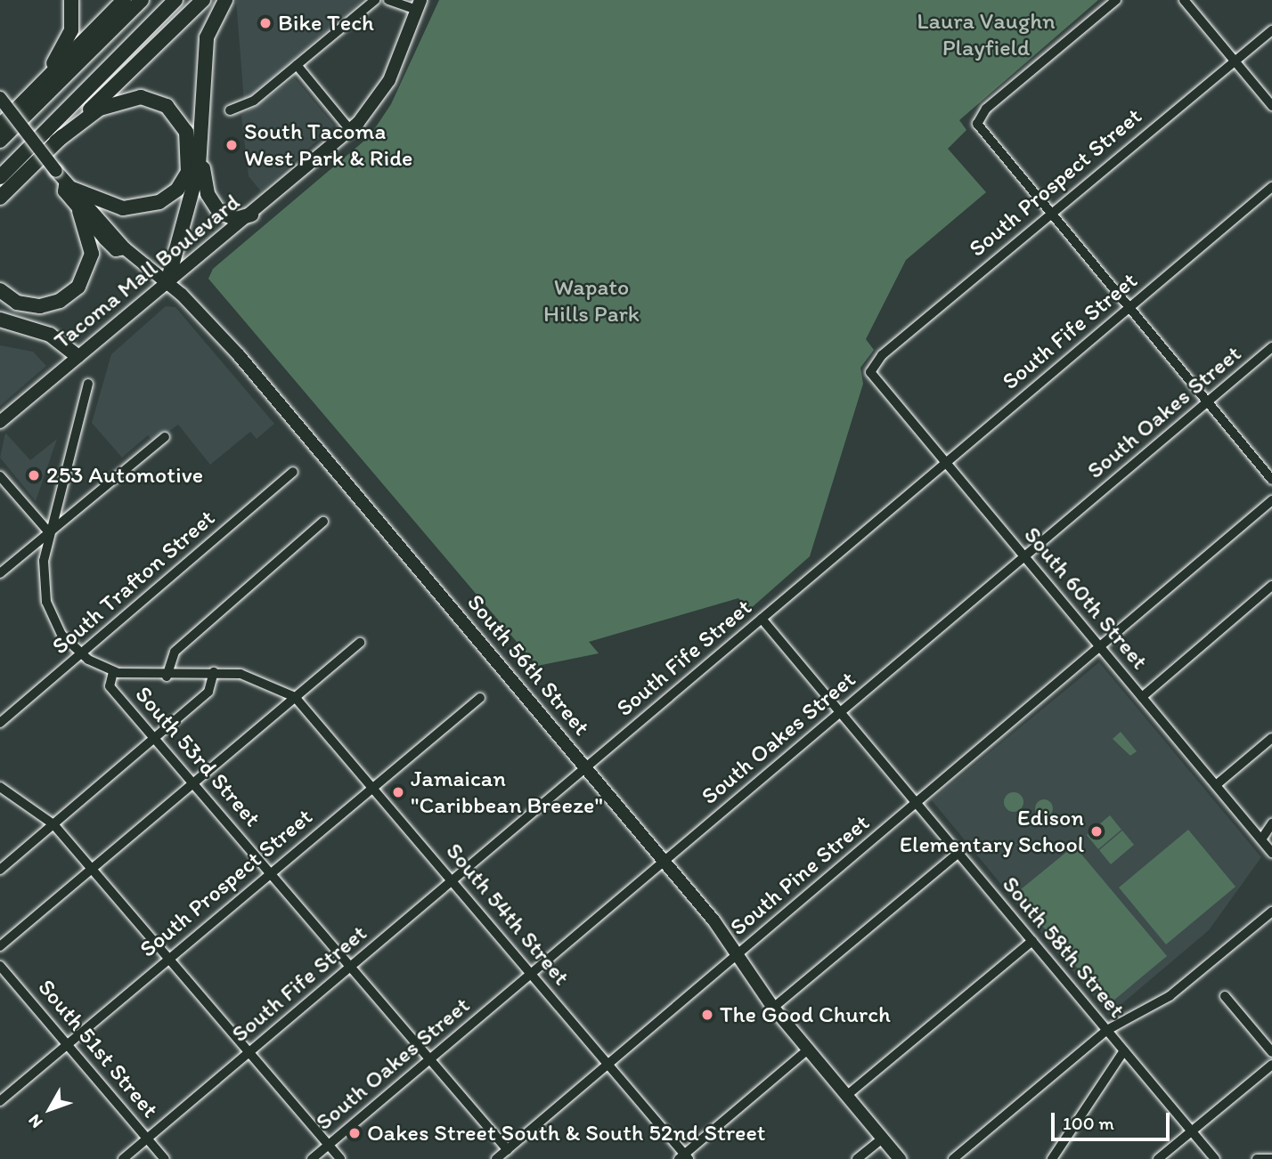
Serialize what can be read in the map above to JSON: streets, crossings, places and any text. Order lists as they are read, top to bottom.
{
  "streets": {
    "main road": ["Tacoma Mall Boulevard", "South 56th Street"],
    "street": [
      "South Prospect Street",
      "South Fife Street",
      "South Oakes Street",
      "South Trafton Street",
      "South 60th Street",
      "South 53rd Street",
      "South Pine Street",
      "South 54th Street",
      "South 58th Street",
      "South 51st Street"
    ]
  },
  "crossings": [
    ["South Prospect Street", "South 60th Street"],
    ["South Prospect Street", "South 53rd Street"],
    ["South Prospect Street", "South 54th Street"],
    ["South Prospect Street", "South 51st Street"],
    ["Tacoma Mall Boulevard", "South 56th Street"],
    ["South Fife Street", "South 60th Street"],
    ["South Fife Street", "South 56th Street"],
    ["South Fife Street", "South 53rd Street"],
    ["South Fife Street", "South 54th Street"],
    ["South Fife Street", "South 58th Street"],
    ["South Fife Street", "South 51st Street"],
    ["South Oakes Street", "South 60th Street"],
    ["South Oakes Street", "South 56th Street"],
    ["South Oakes Street", "South 53rd Street"],
    ["South Oakes Street", "South 54th Street"],
    ["South Oakes Street", "South 58th Street"],
    ["South 60th Street", "South Pine Street"],
    ["South 56th Street", "South Pine Street"],
    ["South 53rd Street", "South Pine Street"],
    ["South Pine Street", "South 54th Street"],
    ["South Pine Street", "South 58th Street"]
  ],
  "parks": ["Laura Vaughn Playfield", "Wapato Hills Park"],
  "places": [
    "Bike Tech",
    "South Tacoma West Park & Ride",
    "253 Automotive",
    "Jamaican \"Caribbean Breeze\"",
    "Edison Elementary School",
    "The Good Church",
    "Oakes Street South & South 52nd Street"
  ],
  "scale_bar": "100 m",
  "north": "bottom left"
}
